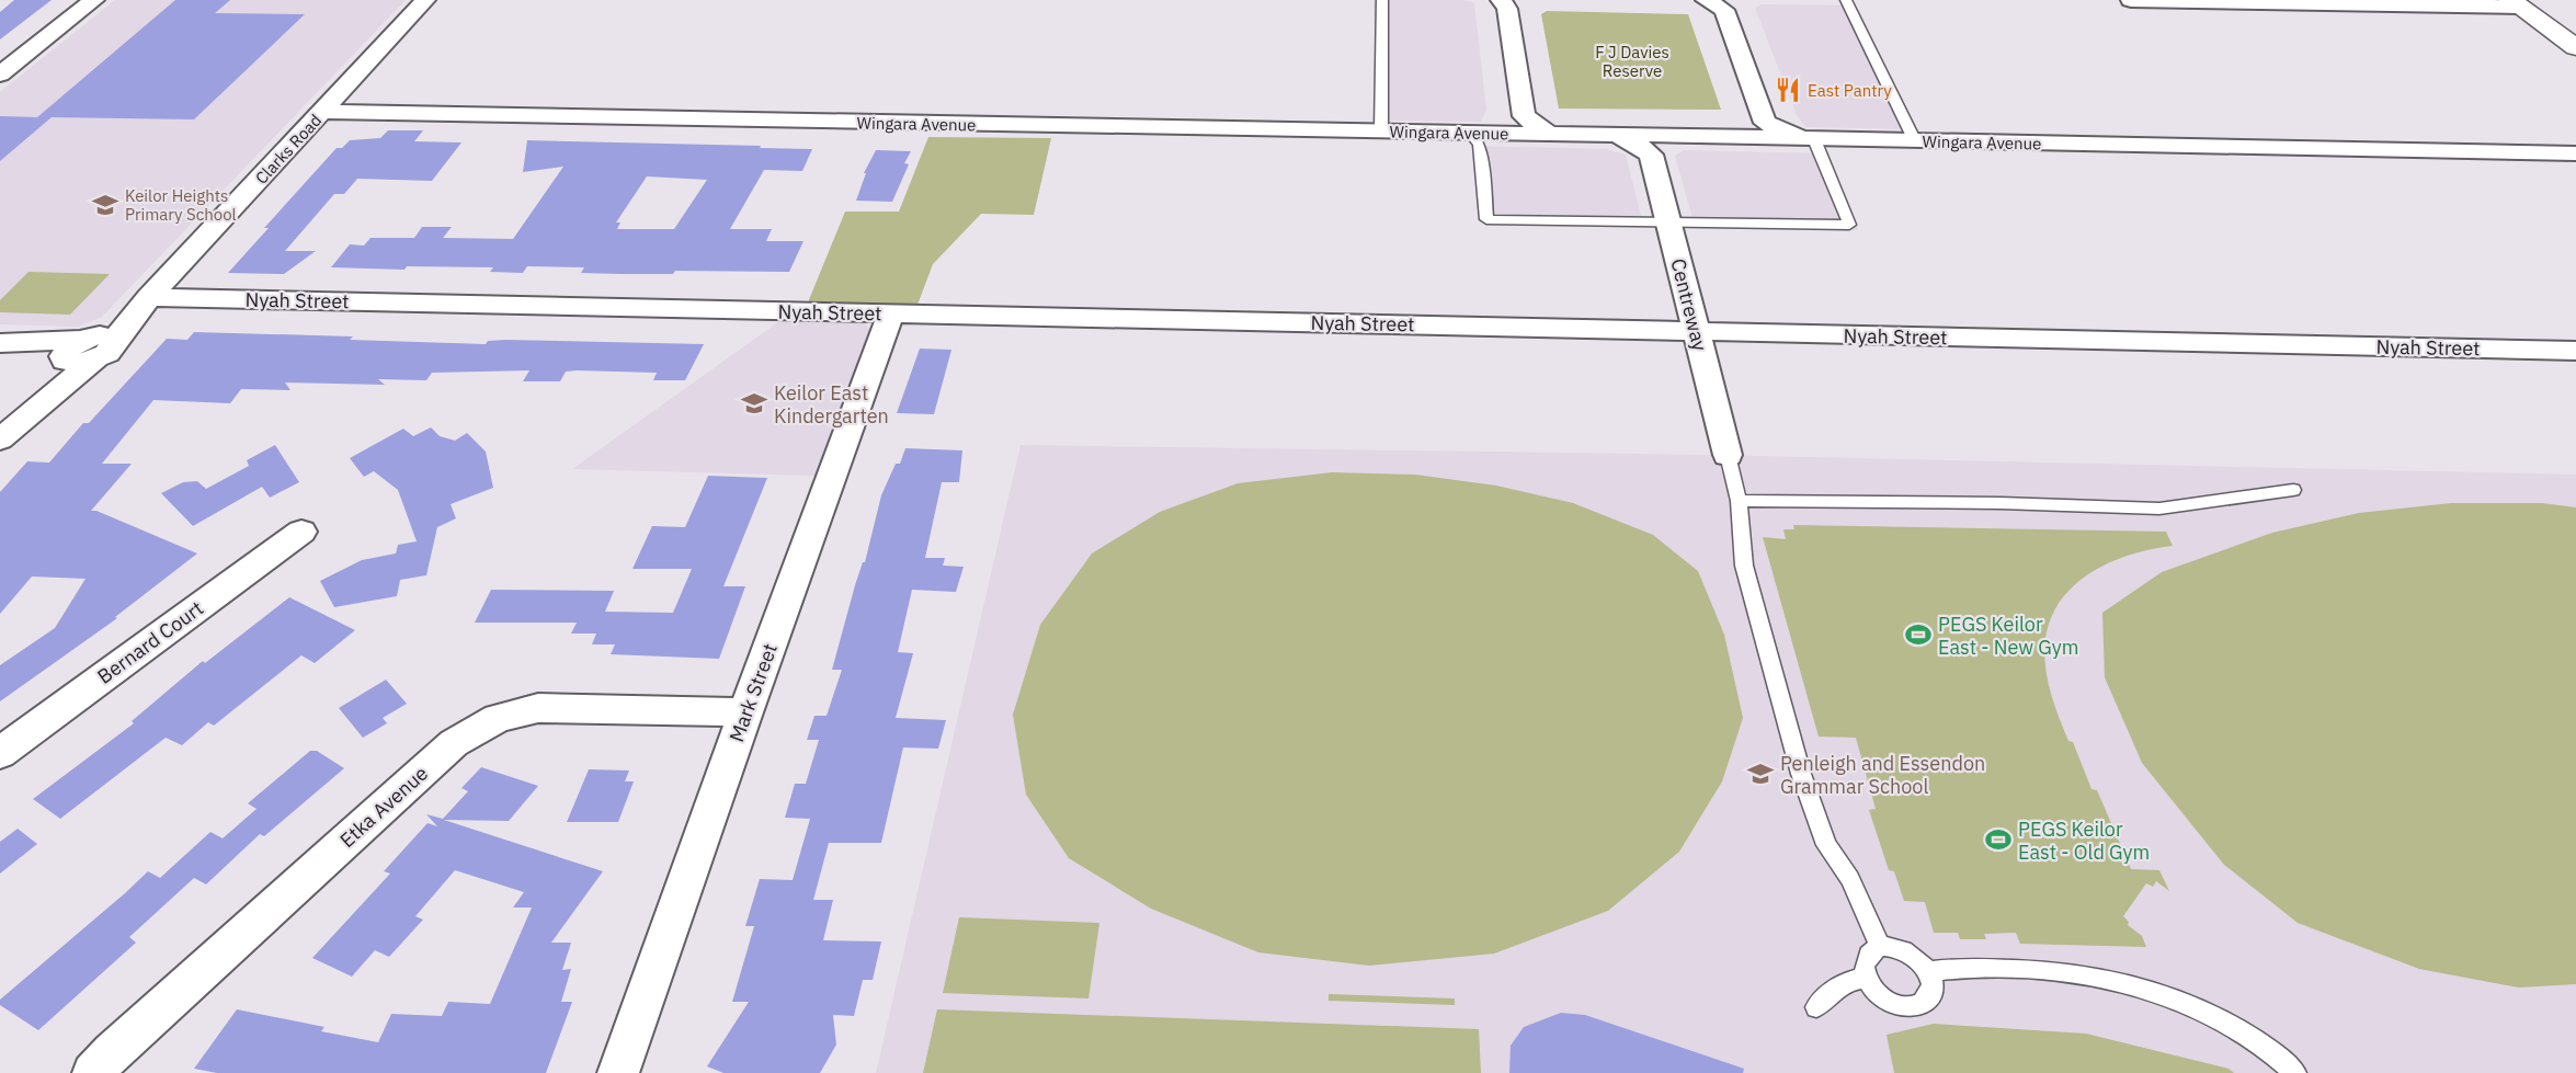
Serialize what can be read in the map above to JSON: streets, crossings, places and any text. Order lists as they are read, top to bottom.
{
  "streets": {
    "street": [
      "Wingara Avenue",
      "Clarks Road",
      "Nyah Street",
      "Centreway",
      "Bernard Court",
      "Mark Street",
      "Etka Avenue"
    ]
  },
  "crossings": [
    ["Wingara Avenue", "Clarks Road"],
    ["Clarks Road", "Nyah Street"],
    ["Nyah Street", "Centreway"],
    ["Nyah Street", "Mark Street"],
    ["Mark Street", "Etka Avenue"]
  ],
  "parks": ["F J Davies Reserve"],
  "places": {
    "restaurant": ["East Pantry"],
    "school or university": ["Keilor Heights Primary School", "Keilor East Kindergarten", "Penleigh and Essendon Grammar School"],
    "sports": ["PEGS Keilor East - New Gym", "PEGS Keilor East - Old Gym"]
  }
}
